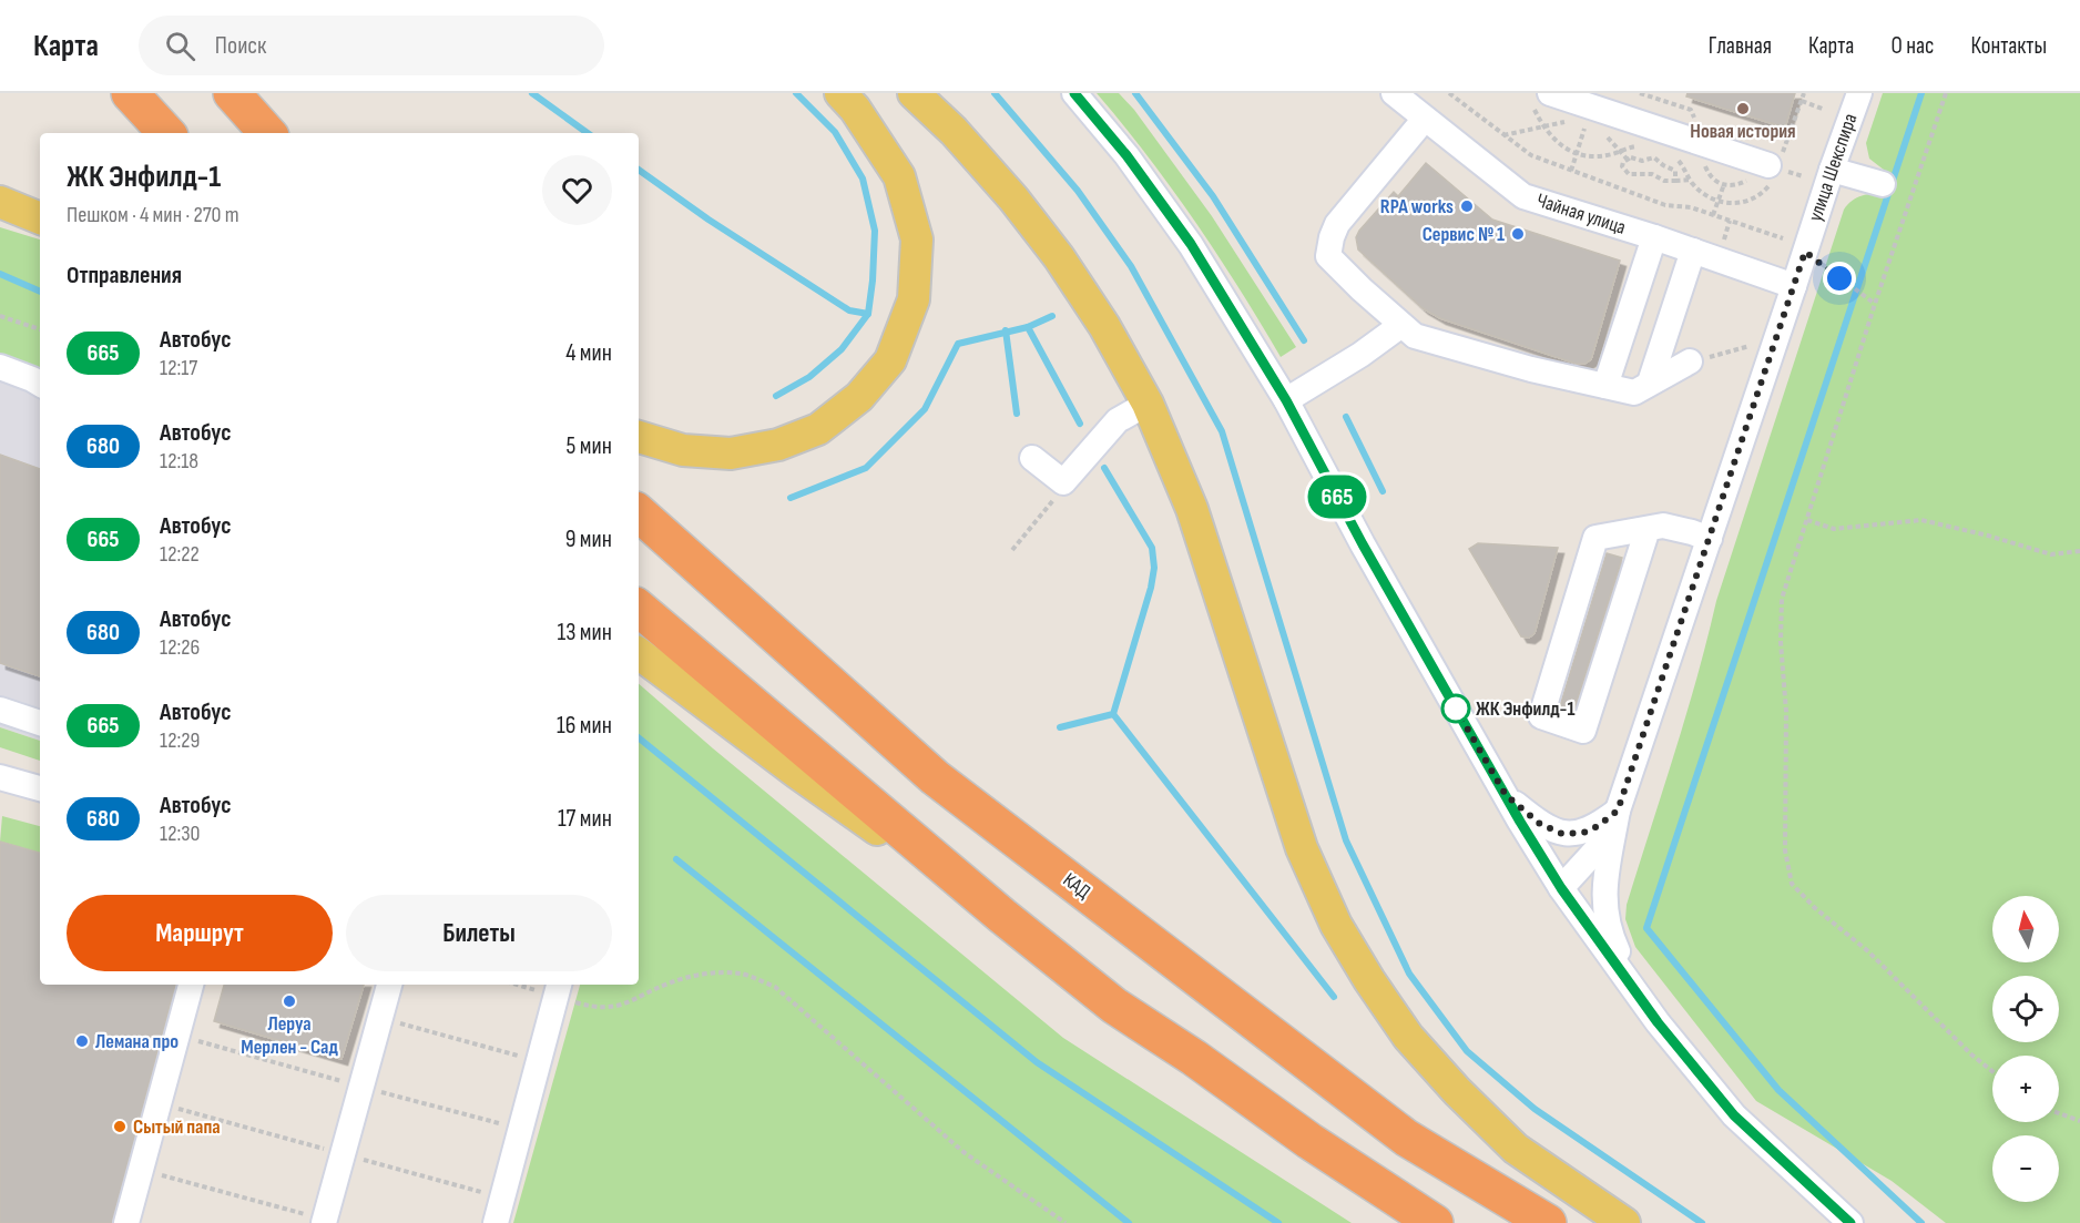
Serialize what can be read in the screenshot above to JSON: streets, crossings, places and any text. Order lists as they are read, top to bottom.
{
  "streets": {
    "highway": ["КАД"],
    "street": ["улица Шекспира", "Чайная улица"]
  },
  "crossings": [
    ["улица Шекспира", "Чайная улица"]
  ],
  "places": [
    "Новая история",
    "RPA works",
    "Сервис № 1",
    "ЖК Энфилд-1",
    "Леруа Мерлен - Сад",
    "Лемана про",
    "Сытый папа"
  ],
  "lines": ["bus line 665"],
  "north": "top",
  "page": {
    "header": "Карта",
    "search": "Поиск",
    "nav": [
      "Главная",
      "Карта",
      "О нас",
      "Контакты"
    ],
    "on_map": "665",
    "heading": [
      ["ЖК Энфилд-1", "Пешком · 4 мин · 270 m"],
      "Отправления"
    ],
    "list": [
      {
        "mark": "665",
        "name": "Автобус",
        "note": "12:17",
        "value": "4 мин"
      },
      {
        "mark": "680",
        "name": "Автобус",
        "note": "12:18",
        "value": "5 мин"
      },
      {
        "mark": "665",
        "name": "Автобус",
        "note": "12:22",
        "value": "9 мин"
      },
      {
        "mark": "680",
        "name": "Автобус",
        "note": "12:26",
        "value": "13 мин"
      },
      {
        "mark": "665",
        "name": "Автобус",
        "note": "12:29",
        "value": "16 мин"
      },
      {
        "mark": "680",
        "name": "Автобус",
        "note": "12:30",
        "value": "17 мин"
      }
    ],
    "buttons": ["Маршрут", "Билеты"],
    "map_buttons": ["+", "−"]
  }
}
